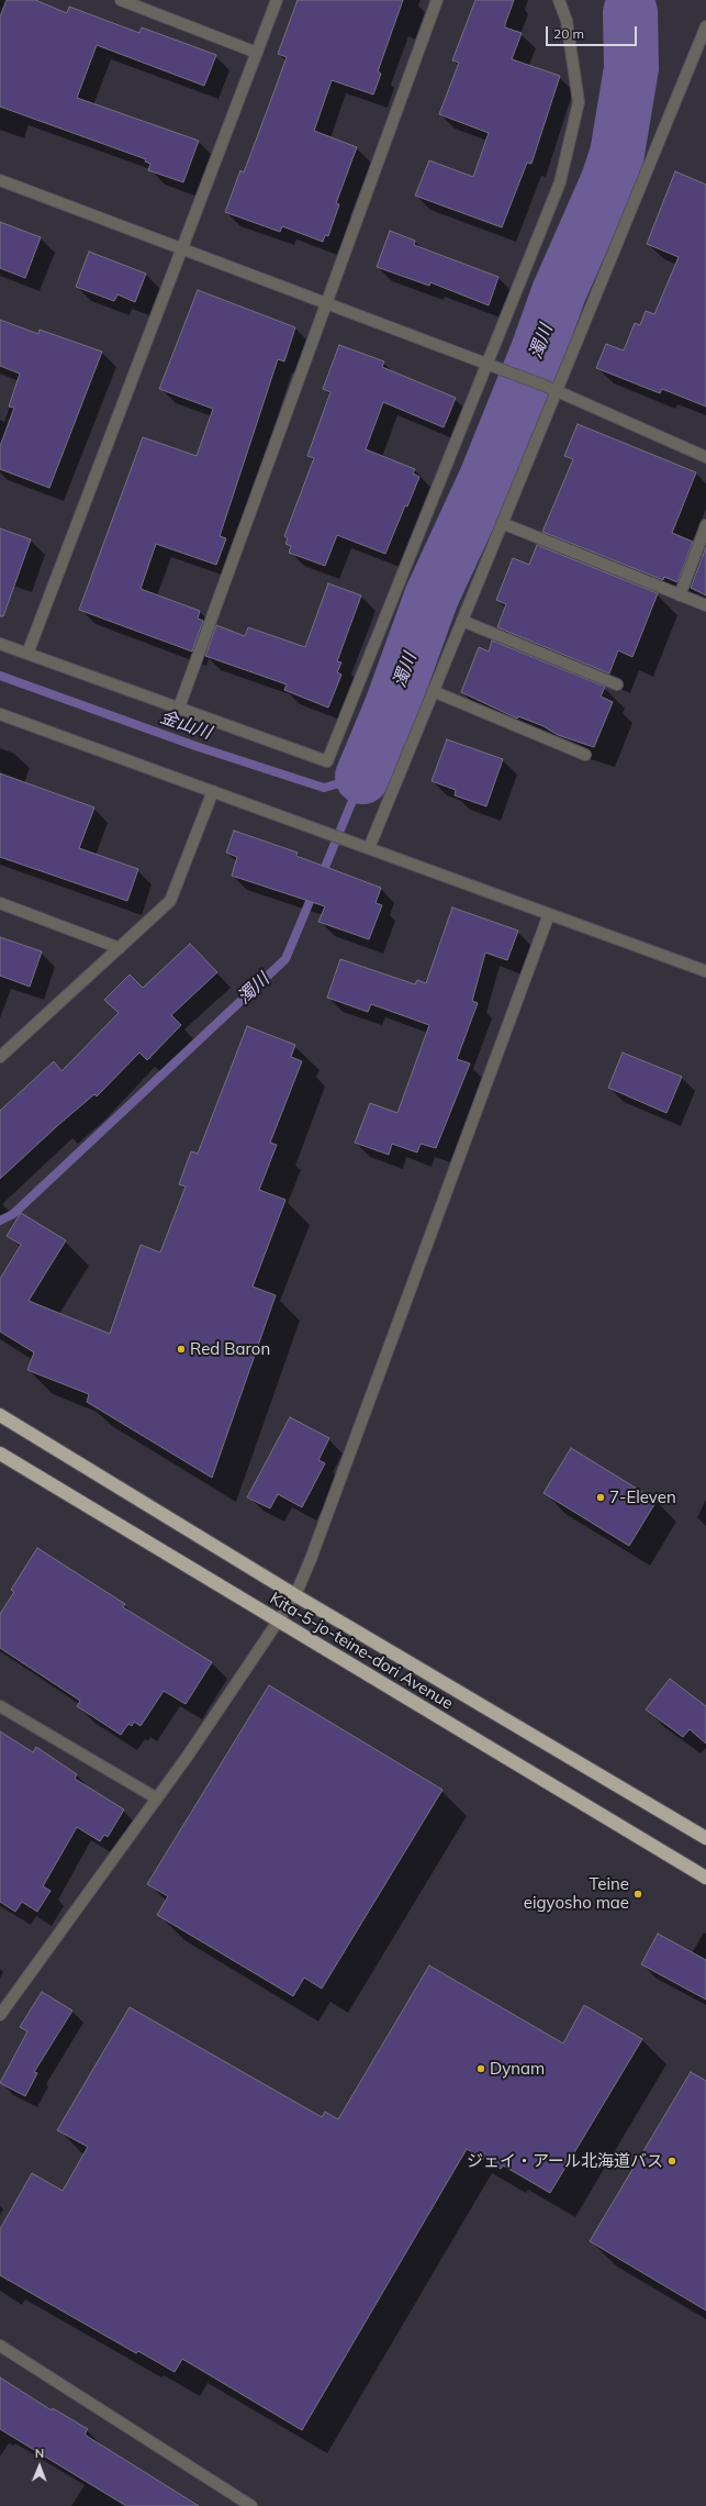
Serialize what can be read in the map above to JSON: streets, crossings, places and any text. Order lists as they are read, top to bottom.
{
  "streets": {
    "highway": ["Kita-5-jo-teine-dori Avenue"]
  },
  "water": ["濁川", "金山川"],
  "places": [
    "Red Baron",
    "7-Eleven",
    "Teine eigyosho mae",
    "Dynam",
    "ジェイ・アール北海道バス"
  ],
  "scale_bar": "20 m",
  "north": "top"
}
